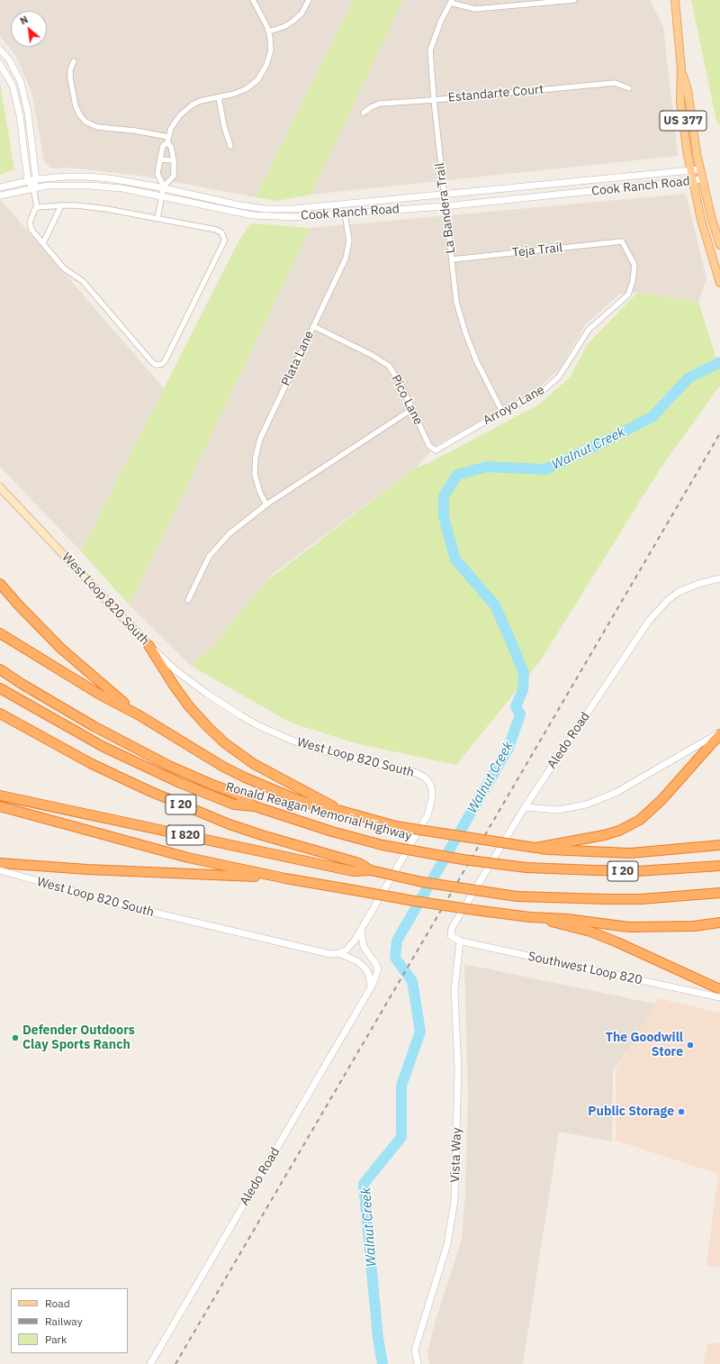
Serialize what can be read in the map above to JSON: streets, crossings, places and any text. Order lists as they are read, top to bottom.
{
  "streets": {
    "highway": ["I 20", "Ronald Reagan Memorial Highway", "I 820"],
    "main road": ["US 377", "West Loop 820 South"],
    "street": [
      "Estandarte Court",
      "Cook Ranch Road",
      "La Bandera Trail",
      "Teja Trail",
      "Plata Lane",
      "Pico Lane",
      "Arroyo Lane",
      "Aledo Road",
      "Southwest Loop 820",
      "Vista Way"
    ]
  },
  "crossings": [
    ["Estandarte Court", "La Bandera Trail"],
    ["US 377", "Cook Ranch Road"],
    ["Cook Ranch Road", "La Bandera Trail"],
    ["Cook Ranch Road", "Plata Lane"],
    ["La Bandera Trail", "Teja Trail"],
    ["La Bandera Trail", "Arroyo Lane"],
    ["Teja Trail", "Arroyo Lane"],
    ["Plata Lane", "Pico Lane"],
    ["Pico Lane", "Arroyo Lane"],
    ["West Loop 820 South", "Aledo Road"],
    ["Aledo Road", "Southwest Loop 820"],
    ["I 20", "I 820"],
    ["Southwest Loop 820", "Vista Way"]
  ],
  "water": ["Walnut Creek"],
  "places": ["Defender Outdoors Clay Sports Ranch", "The Goodwill Store", "Public Storage"],
  "legend": ["Road", "Railway", "Park"],
  "north": "top left"
}
